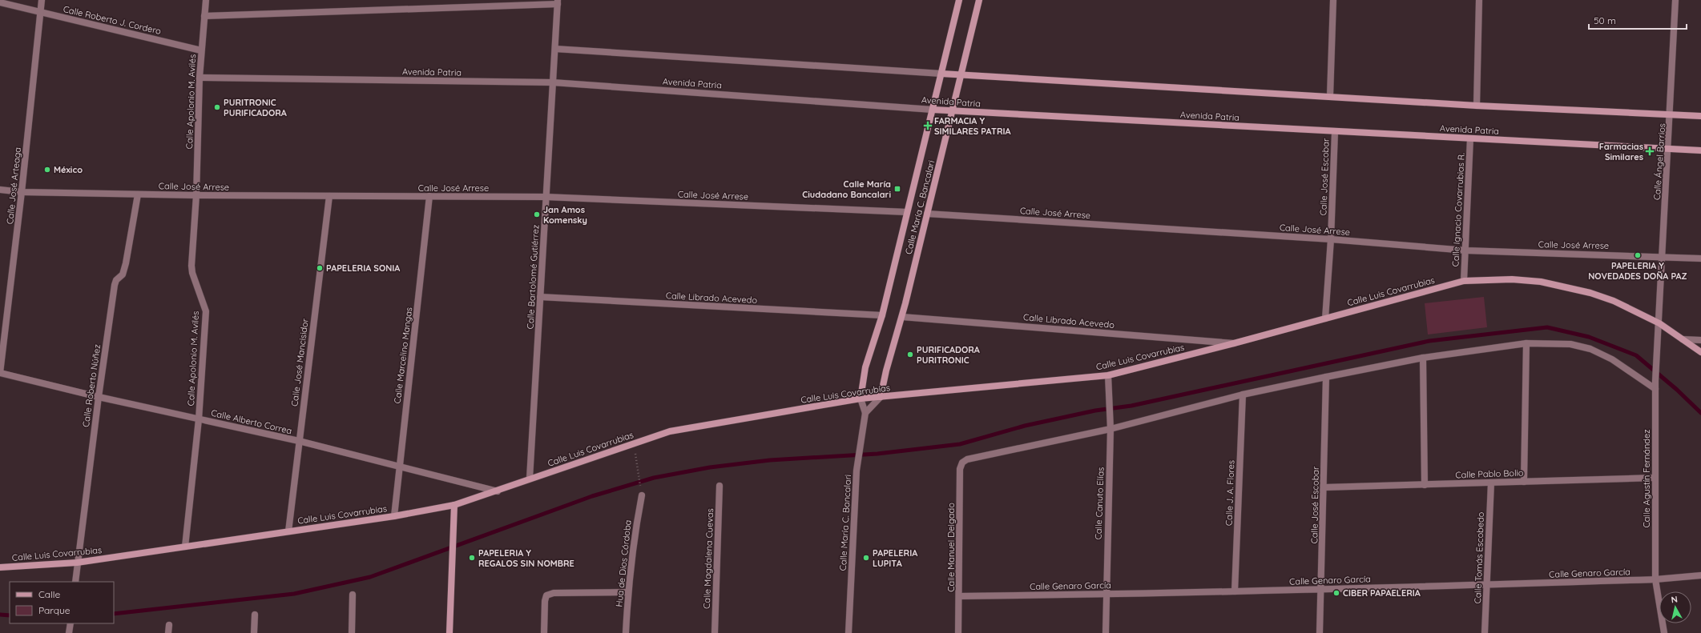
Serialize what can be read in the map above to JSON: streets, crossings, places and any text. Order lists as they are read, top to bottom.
{
  "streets": {
    "street": [
      "Calle Roberto J. Cordero",
      "Avenida Patria",
      "Calle Apolonio M. Avilés",
      "Calle Ángel Barrios",
      "Calle José Escobar",
      "Calle José Arteaga",
      "Calle José Arrese",
      "Calle María C. Bancalari",
      "Calle Ignacio Covarrubias R.",
      "Calle Bartolomé Gutiérrez",
      "Calle Luis Covarrubias",
      "Calle Librado Acevedo",
      "Calle Marcelino Mangas",
      "Calle José Mancisidor",
      "Calle Roberto Núñez",
      "Calle Alberto Correa",
      "Calle Pablo Bolio",
      "Calle Agustín Fernández",
      "Calle J. A. Flores",
      "Calle Canuto Elías",
      "Calle Manuel Delgado",
      "Calle Tomás Escobedo",
      "Calle Magdalena Cuevas",
      "Hua de Dios Córdoba",
      "Calle Genaro García"
    ]
  },
  "crossings": [
    ["Calle Roberto J. Cordero", "Calle Apolonio M. Avilés"],
    ["Calle Roberto J. Cordero", "Calle José Arteaga"],
    ["Avenida Patria", "Calle Apolonio M. Avilés"],
    ["Avenida Patria", "Calle Ángel Barrios"],
    ["Avenida Patria", "Calle José Escobar"],
    ["Avenida Patria", "Calle María C. Bancalari"],
    ["Avenida Patria", "Calle Ignacio Covarrubias R."],
    ["Avenida Patria", "Calle Bartolomé Gutiérrez"],
    ["Calle Apolonio M. Avilés", "Calle José Arrese"],
    ["Calle Apolonio M. Avilés", "Calle Luis Covarrubias"],
    ["Calle Apolonio M. Avilés", "Calle Alberto Correa"],
    ["Calle Ángel Barrios", "Calle José Arrese"],
    ["Calle Ángel Barrios", "Calle Luis Covarrubias"],
    ["Calle Ángel Barrios", "Calle Agustín Fernández"],
    ["Calle José Escobar", "Calle José Arrese"],
    ["Calle José Escobar", "Calle Luis Covarrubias"],
    ["Calle José Escobar", "Calle Pablo Bolio"],
    ["Calle José Escobar", "Calle Genaro García"],
    ["Calle José Arteaga", "Calle José Arrese"],
    ["Calle José Arteaga", "Calle Alberto Correa"],
    ["Calle José Arrese", "Calle María C. Bancalari"],
    ["Calle José Arrese", "Calle Ignacio Covarrubias R."],
    ["Calle José Arrese", "Calle Bartolomé Gutiérrez"],
    ["Calle José Arrese", "Calle Marcelino Mangas"],
    ["Calle José Arrese", "Calle José Mancisidor"],
    ["Calle José Arrese", "Calle Roberto Núñez"],
    ["Calle María C. Bancalari", "Calle Luis Covarrubias"],
    ["Calle María C. Bancalari", "Calle Librado Acevedo"],
    ["Calle Ignacio Covarrubias R.", "Calle Luis Covarrubias"],
    ["Calle Bartolomé Gutiérrez", "Calle Luis Covarrubias"],
    ["Calle Bartolomé Gutiérrez", "Calle Librado Acevedo"],
    ["Calle Luis Covarrubias", "Calle Librado Acevedo"],
    ["Calle Luis Covarrubias", "Calle Marcelino Mangas"],
    ["Calle Luis Covarrubias", "Calle José Mancisidor"],
    ["Calle Luis Covarrubias", "Calle Roberto Núñez"],
    ["Calle Luis Covarrubias", "Calle Alberto Correa"],
    ["Calle Luis Covarrubias", "Calle Agustín Fernández"],
    ["Calle Luis Covarrubias", "Calle Canuto Elías"],
    ["Calle Marcelino Mangas", "Calle Alberto Correa"],
    ["Calle José Mancisidor", "Calle Alberto Correa"],
    ["Calle Roberto Núñez", "Calle Alberto Correa"],
    ["Calle Pablo Bolio", "Calle Agustín Fernández"],
    ["Calle Pablo Bolio", "Calle Tomás Escobedo"],
    ["Calle Agustín Fernández", "Calle Genaro García"],
    ["Calle J. A. Flores", "Calle Genaro García"],
    ["Calle Canuto Elías", "Calle Manuel Delgado"],
    ["Calle Canuto Elías", "Calle Genaro García"],
    ["Calle Manuel Delgado", "Calle Genaro García"],
    ["Calle Tomás Escobedo", "Calle Genaro García"]
  ],
  "places": {
    "other": [
      "PURITRONIC PURIFICADORA",
      "México",
      "Jan Amos Komensky",
      "PAPELERIA Y NOVEDADES DOÑA PAZ",
      "PAPELERIA SONIA",
      "PURIFICADORA PURITRONIC",
      "PAPELERIA Y REGALOS SIN NOMBRE",
      "PAPELERIA LUPITA",
      "CIBER PAPAELERIA"
    ],
    "health": ["FARMACIA Y SIMILARES PATRIA", "Farmacias Similares"],
    "transit": ["Calle María Ciudadano Bancalari"]
  },
  "legend": ["Calle", "Parque"],
  "scale_bar": "50 m",
  "north": "top"
}
